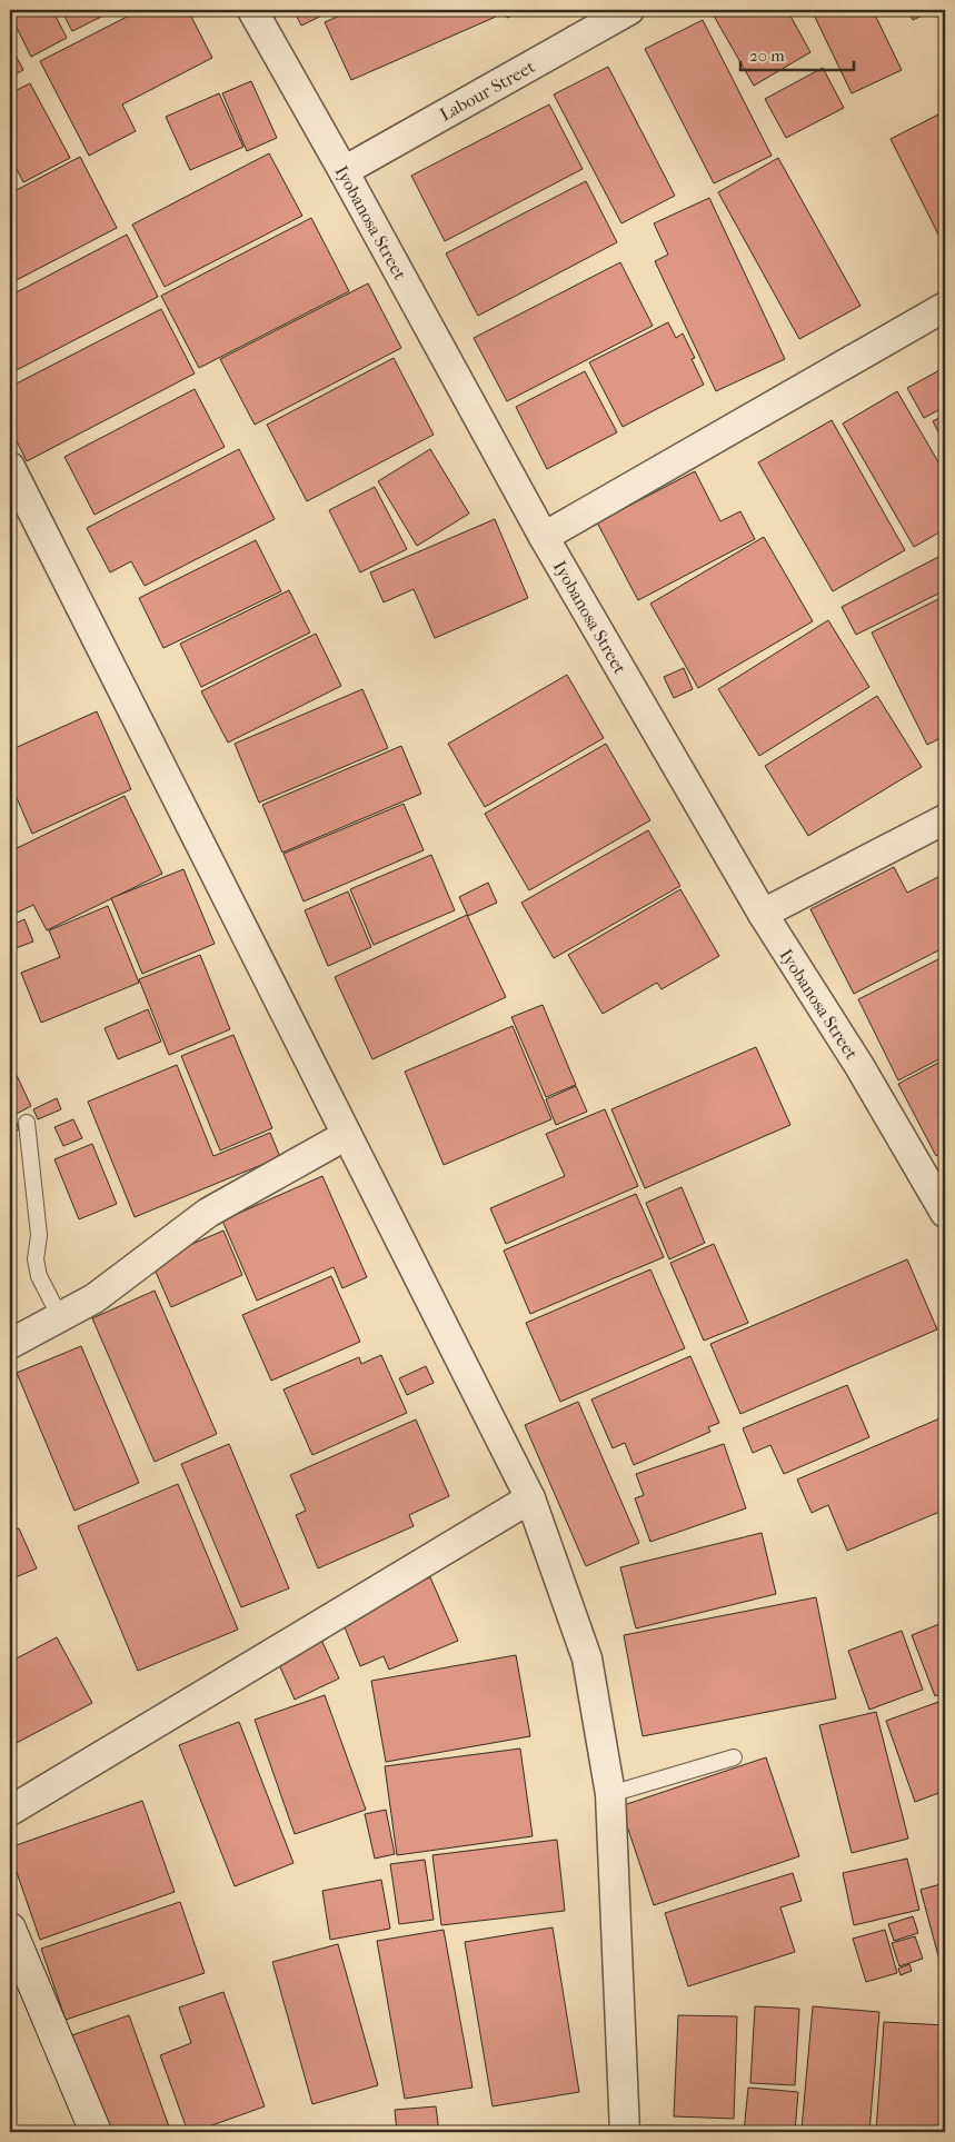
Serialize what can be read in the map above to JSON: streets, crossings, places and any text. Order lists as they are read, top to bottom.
{
  "streets": {
    "street": ["Labour Street", "Iyobanosa Street"]
  },
  "crossings": [
    ["Labour Street", "Iyobanosa Street"]
  ],
  "scale_bar": "20 m"
}
